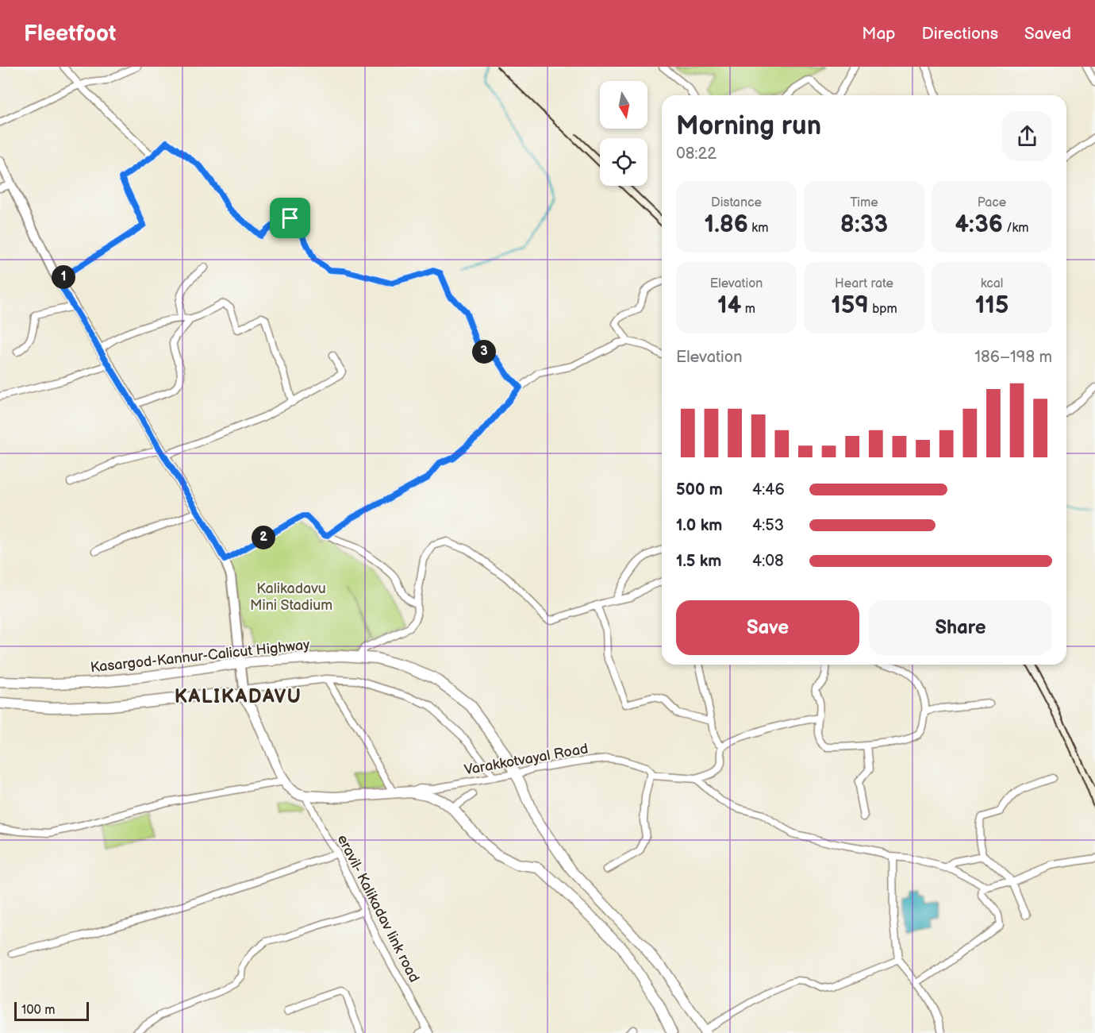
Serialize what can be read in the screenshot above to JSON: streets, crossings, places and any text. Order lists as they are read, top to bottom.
{
  "streets": {
    "highway": ["Kasargod-Kannur-Calicut Highway"],
    "street": ["Varakkotvayal Road", "eravil- Kalikadav link road"]
  },
  "crossings": [
    ["Kasargod-Kannur-Calicut Highway", "Varakkotvayal Road"]
  ],
  "districts": ["KALIKADAVU"],
  "parks": ["Kalikadavu Mini Stadium"],
  "scale_bar": "100 m",
  "north": "bottom",
  "page": {
    "header": "Fleetfoot",
    "nav": ["Map", "Directions", "Saved"],
    "heading": ["Morning run", "08:22"],
    "stats": [
      ["Distance", "1.86 km"],
      ["Time", "8:33"],
      ["Pace", "4:36 /km"],
      ["Elevation", "14 m"],
      ["Heart rate", "159 bpm"],
      ["kcal", "115"]
    ],
    "pins": ["1", "3", "2"],
    "chart": ["Elevation", "186–198 m"],
    "list": [
      {
        "name": "500 m",
        "note": "4:46"
      },
      {
        "name": "1.0 km",
        "note": "4:53"
      },
      {
        "name": "1.5 km",
        "note": "4:08"
      }
    ],
    "buttons": ["Save", "Share"],
    "scale": "100 m"
  }
}
